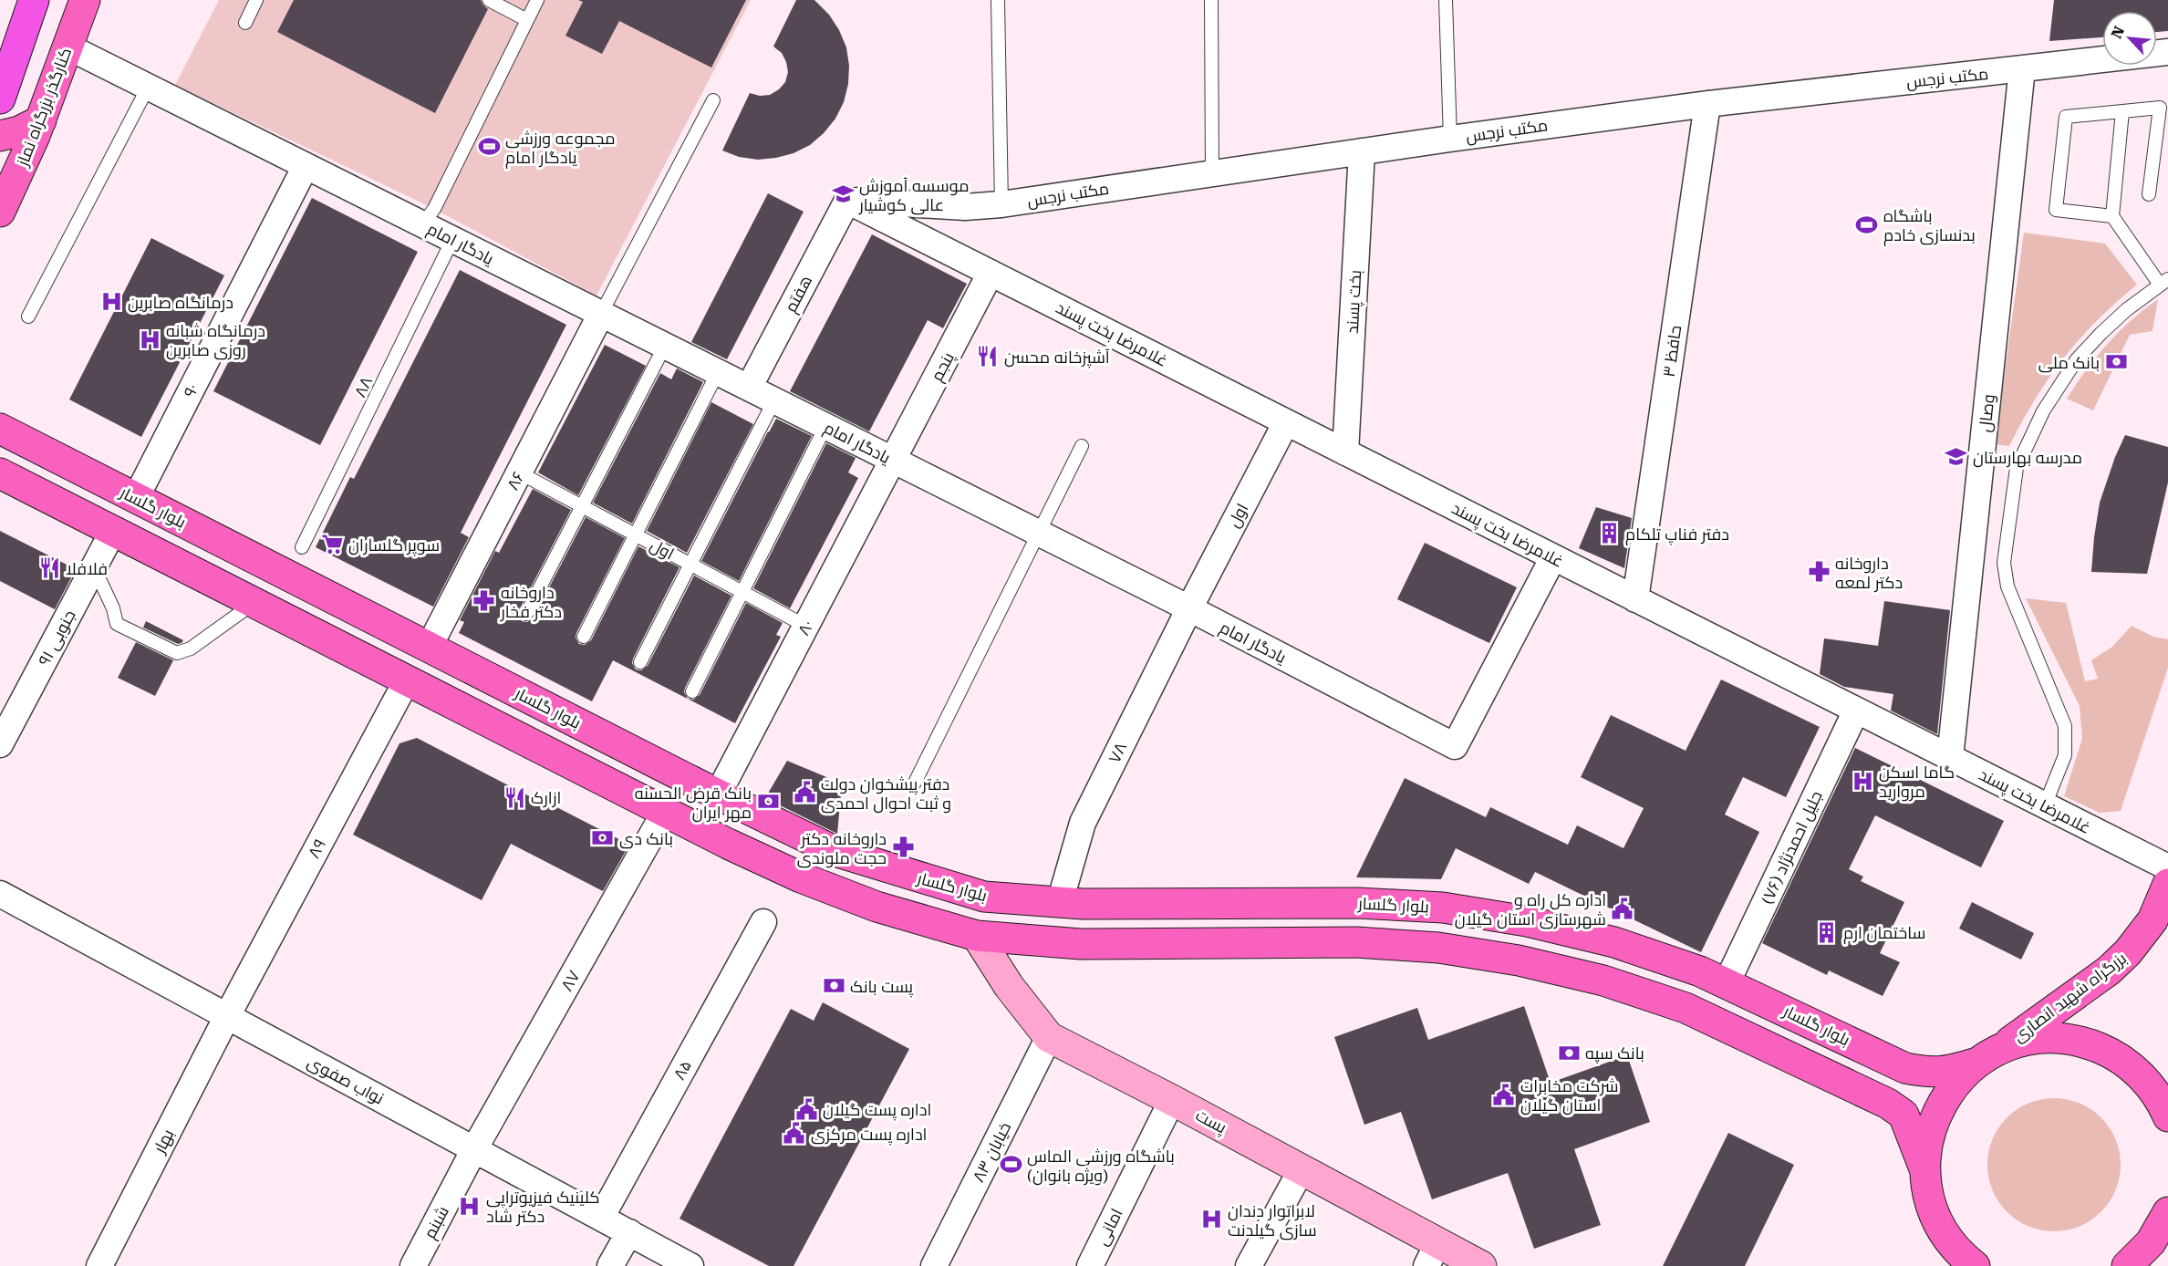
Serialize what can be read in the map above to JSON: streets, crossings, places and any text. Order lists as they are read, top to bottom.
{
  "streets": {
    "main road": ["کنارگذر بزرگراه نماز", "بلوار گلسار", "بزرگراه شهید انصاری"],
    "street": [
      "مکتب نرجس",
      "یادگار امام",
      "هفتم",
      "بخت پسند",
      "غلامرضا بخت پسند",
      "حافظ ۳",
      "پنجم",
      "۹۰",
      "وصال",
      "۸۶",
      "اول",
      "۸۰",
      "۹۱ جنوبی",
      "۷۸",
      "جلیل احمدنژاد (۷۶)",
      "۸۹",
      "۸۷",
      "۸۵",
      "نواب صفوی",
      "پست",
      "بهار",
      "خیابان ۸۳",
      "شبنم",
      "امانی"
    ],
    "lane": ["۸۸"]
  },
  "crossings": [
    ["مکتب نرجس", "هفتم"],
    ["مکتب نرجس", "بخت پسند"],
    ["مکتب نرجس", "غلامرضا بخت پسند"],
    ["مکتب نرجس", "حافظ ۳"],
    ["مکتب نرجس", "وصال"],
    ["کنارگذر بزرگراه نماز", "یادگار امام"],
    ["یادگار امام", "هفتم"],
    ["یادگار امام", "غلامرضا بخت پسند"],
    ["یادگار امام", "پنجم"],
    ["یادگار امام", "۸۸"],
    ["یادگار امام", "۹۰"],
    ["یادگار امام", "۸۶"],
    ["یادگار امام", "اول"],
    ["یادگار امام", "۸۰"],
    ["یادگار امام", "۷۸"],
    ["هفتم", "غلامرضا بخت پسند"],
    ["بخت پسند", "غلامرضا بخت پسند"],
    ["غلامرضا بخت پسند", "حافظ ۳"],
    ["غلامرضا بخت پسند", "پنجم"],
    ["غلامرضا بخت پسند", "وصال"],
    ["غلامرضا بخت پسند", "اول"],
    ["غلامرضا بخت پسند", "جلیل احمدنژاد (۷۶)"],
    ["پنجم", "۸۰"],
    ["۹۰", "بلوار گلسار"],
    ["۸۶", "بلوار گلسار"],
    ["۸۶", "اول"],
    ["بلوار گلسار", "۸۰"],
    ["بلوار گلسار", "۷۸"],
    ["بلوار گلسار", "جلیل احمدنژاد (۷۶)"],
    ["بلوار گلسار", "بزرگراه شهید انصاری"],
    ["اول", "۸۰"],
    ["اول", "۷۸"],
    ["۸۹", "نواب صفوی"],
    ["۸۹", "بهار"],
    ["۸۷", "نواب صفوی"],
    ["۸۷", "شبنم"],
    ["۸۵", "نواب صفوی"],
    ["نواب صفوی", "بهار"],
    ["نواب صفوی", "شبنم"],
    ["پست", "خیابان ۸۳"],
    ["پست", "امانی"]
  ],
  "places": {
    "sports": ["مجموعه ورزشی یادگار امام", "باشگاه بدنسازی خادم", "باشگاه ورزشی الماس (ویژه بانوان)"],
    "school or university": ["موسسه آموزش عالی کوشیار", "مدرسه بهارستان"],
    "hospital": [
      "درمانگاه صابرین",
      "درمانگاه شبانه روزی صابرین",
      "گاما اسکن مروارید",
      "کلینیک فیزیوتراپی دکتر شاد",
      "لابراتوار دندان سازی گیلدنت"
    ],
    "restaurant": ["آشپزخانه محسن", "فلافلا", "ازارک"],
    "bank": [
      "بانک ملی",
      "بانک قرض الحسنه مهر ایران",
      "بانک دی",
      "پست بانک",
      "بانک سپه"
    ],
    "building": ["دفتر فناپ تلکام", "ساختمان ارم"],
    "supermarket": ["سوپر گلساران"],
    "pharmacy": ["داروخانه دکتر لمعه", "داروخانه دکتر فخار", "داروخانه دکتر حجت ملوندی"],
    "public building": [
      "دفتر پیشخوان دولت و ثبت احوال احمدی",
      "اداره کل راه و شهرسازی استان گیلان",
      "شرکت مخابرات استان گیلان",
      "اداره پست گیلان",
      "اداره پست مرکزی"
    ]
  },
  "north": "top left"
}
